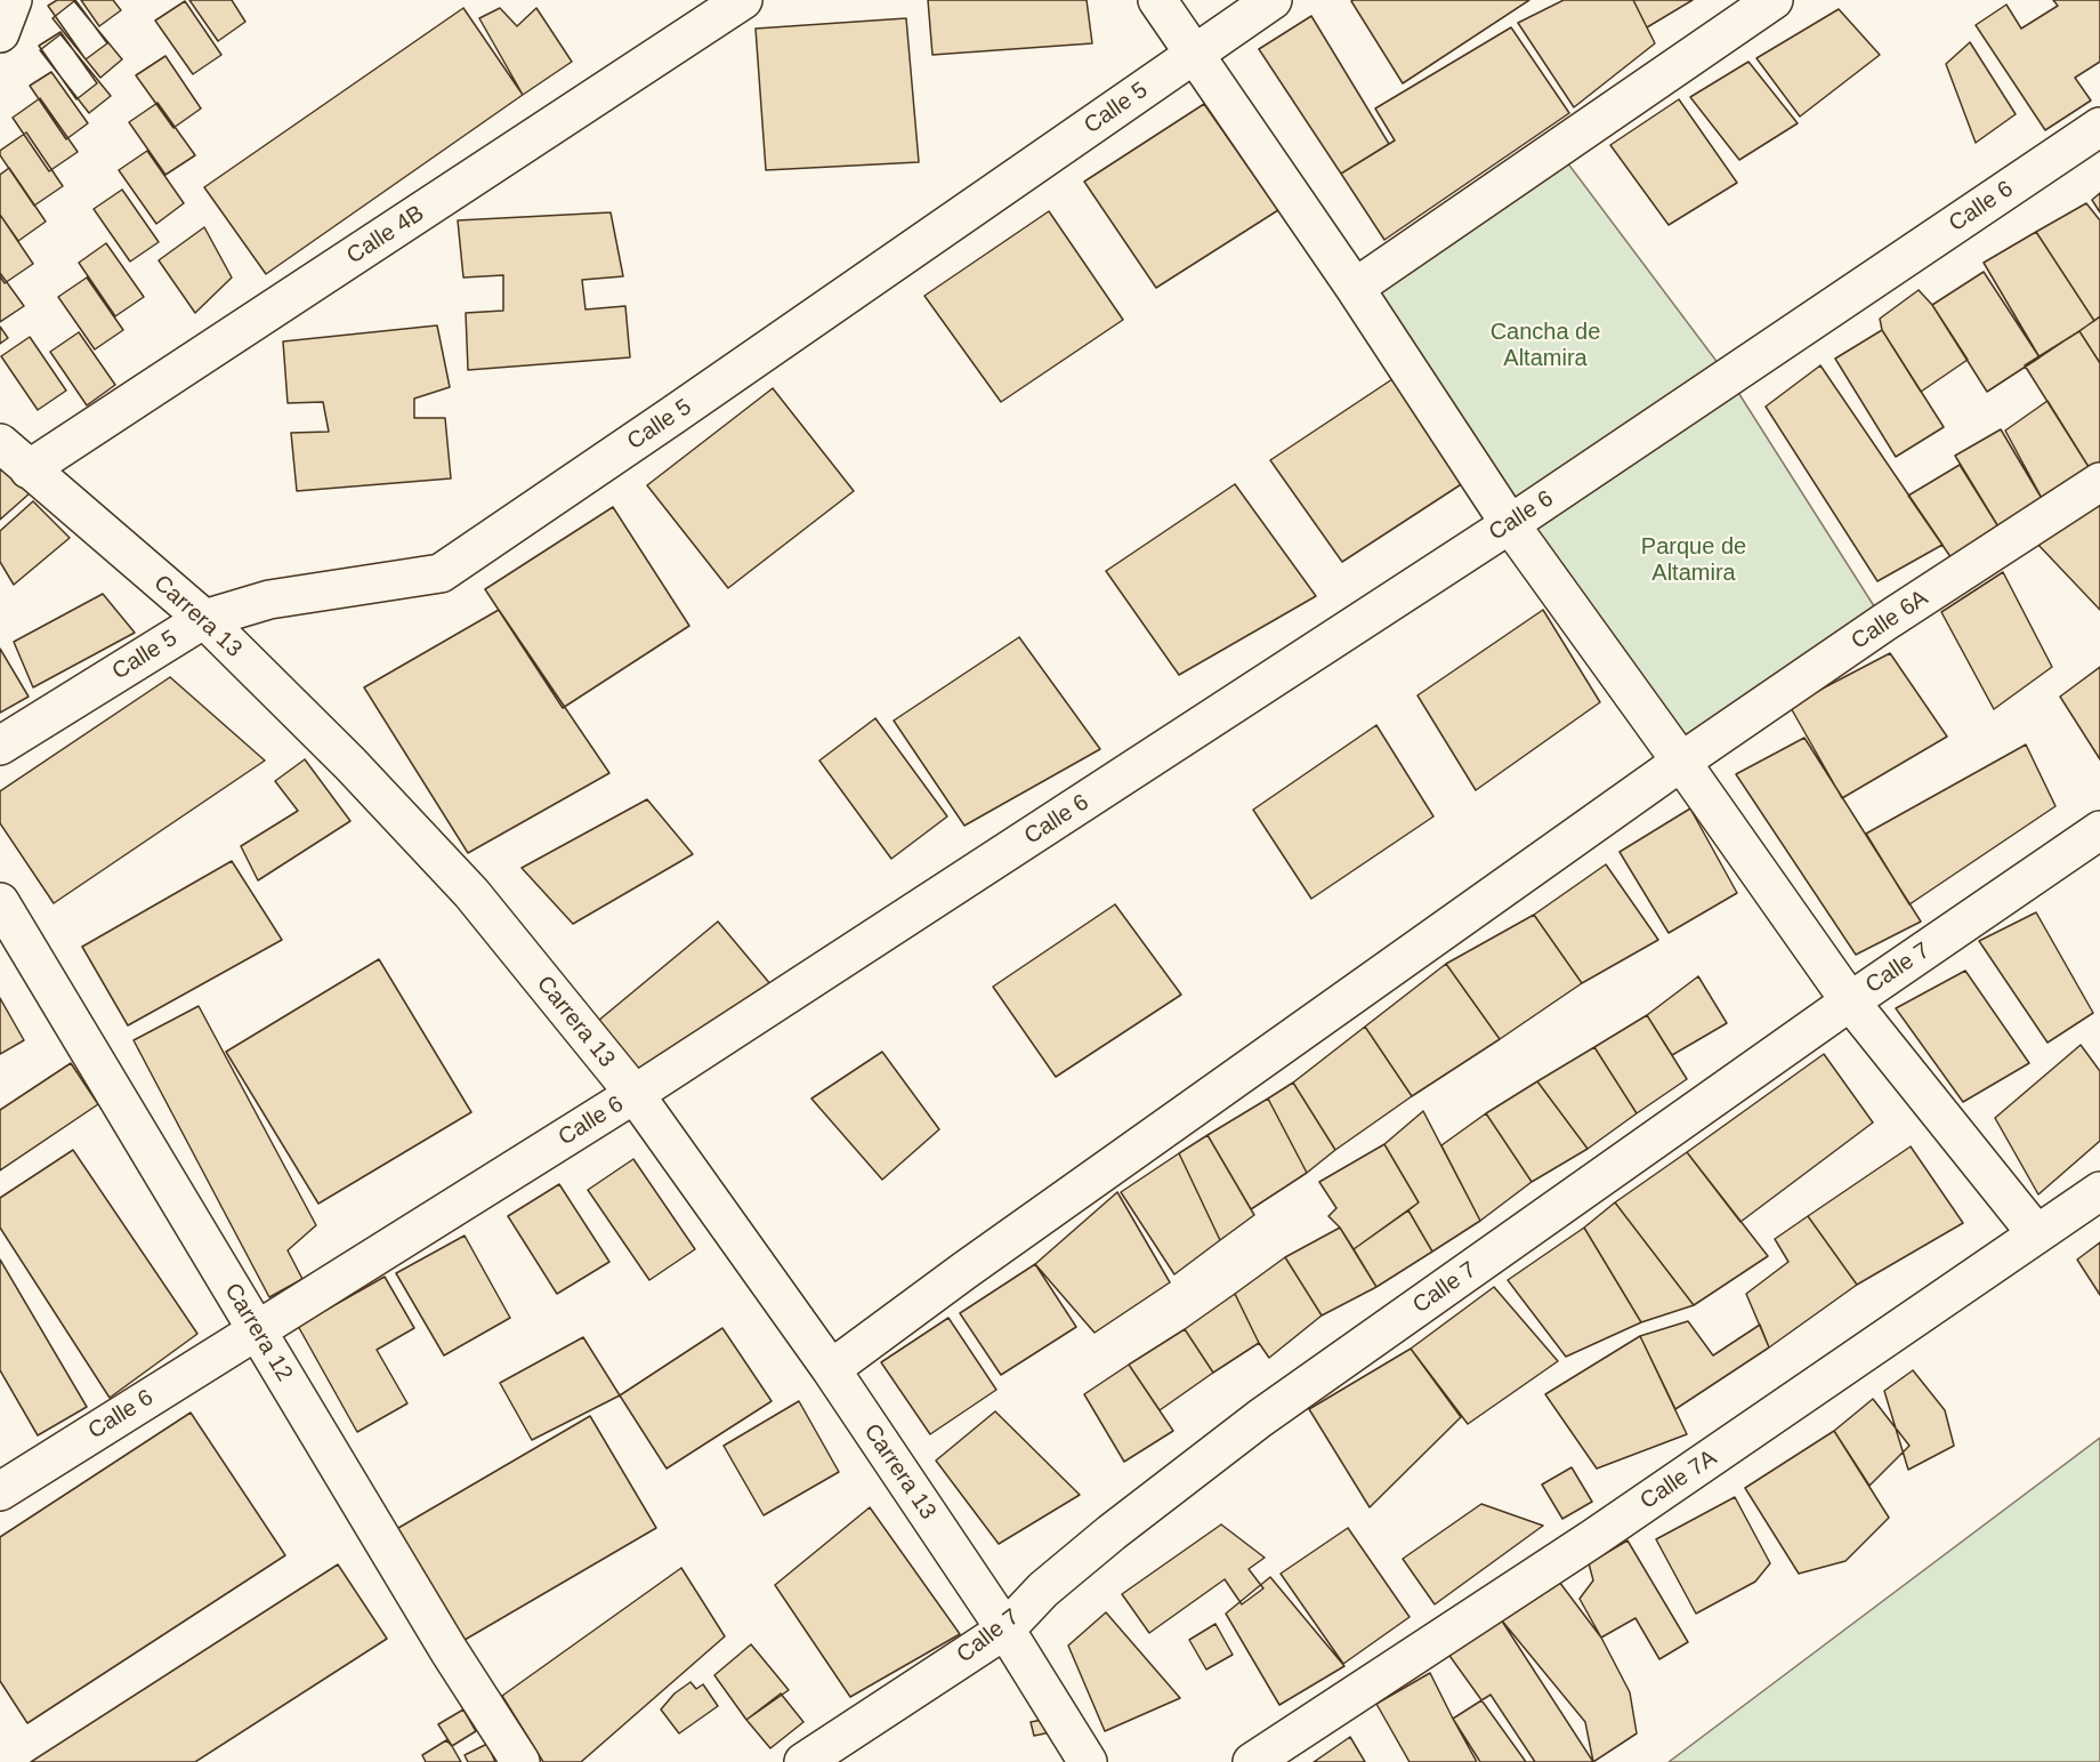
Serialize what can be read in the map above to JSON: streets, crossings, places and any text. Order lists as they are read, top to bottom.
{
  "streets": {
    "street": [
      "Calle 5",
      "Calle 6",
      "Calle 4B",
      "Carrera 13",
      "Calle 6A",
      "Calle 7",
      "Carrera 12",
      "Calle 7A"
    ]
  },
  "crossings": [
    ["Calle 5", "Carrera 13"],
    ["Calle 6", "Carrera 13"],
    ["Calle 6", "Carrera 12"],
    ["Calle 4B", "Carrera 13"],
    ["Carrera 13", "Calle 7"]
  ],
  "parks": ["Cancha de Altamira", "Parque de Altamira"]
}
